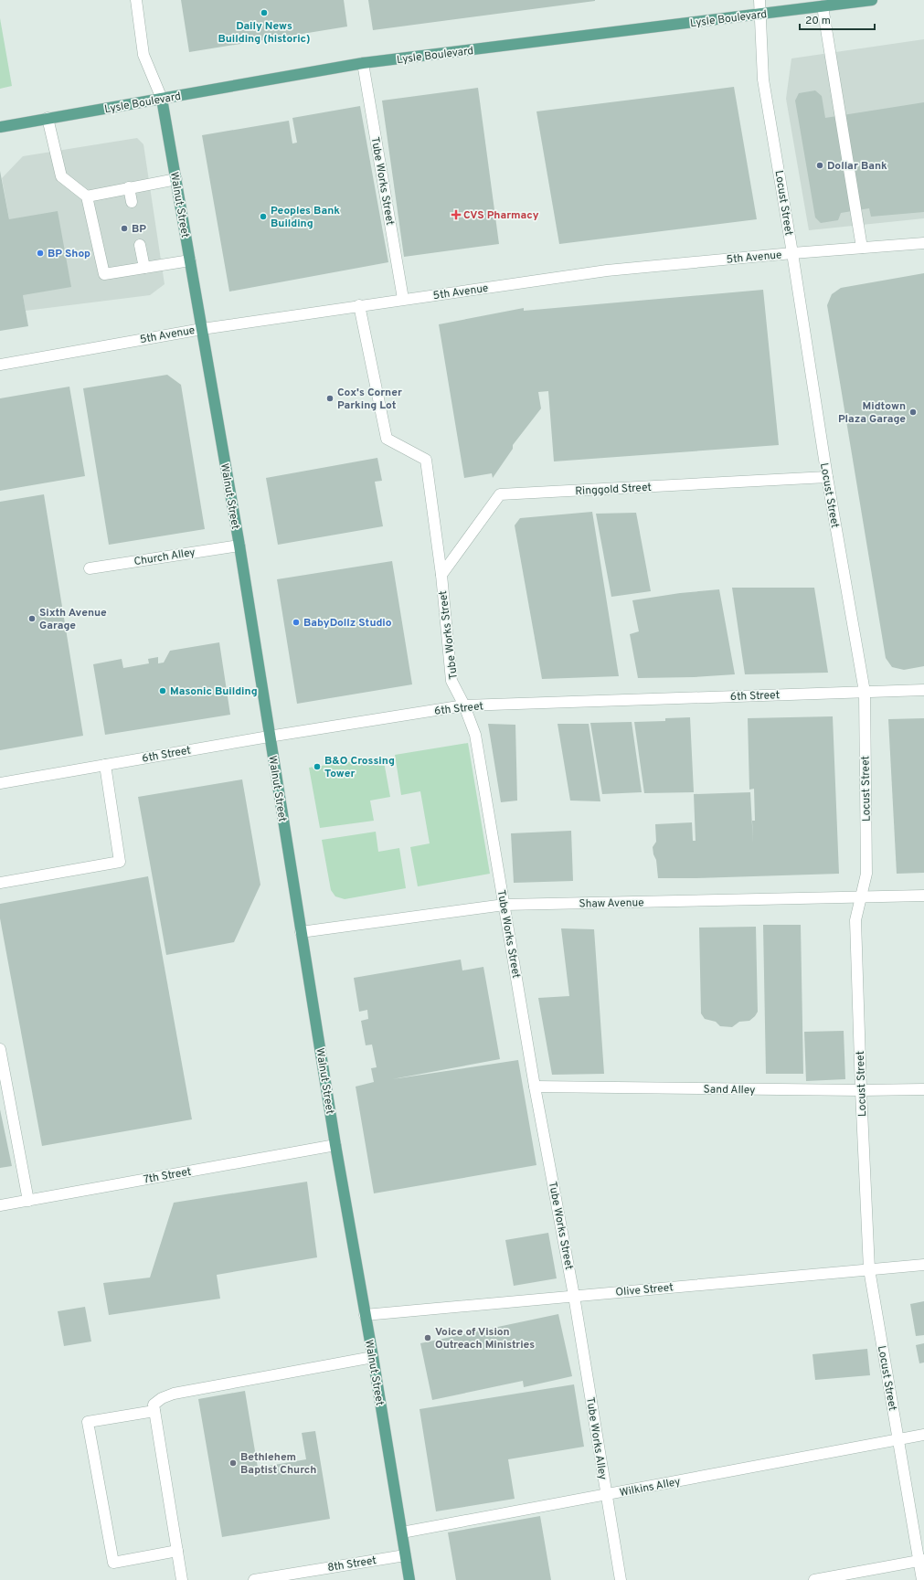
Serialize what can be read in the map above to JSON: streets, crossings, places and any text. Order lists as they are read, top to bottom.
{
  "streets": {
    "main road": ["Lysle Boulevard", "Walnut Street"],
    "street": [
      "Tube Works Street",
      "Locust Street",
      "5th Avenue",
      "Ringgold Street",
      "Church Alley",
      "6th Street",
      "Shaw Avenue",
      "Sand Alley",
      "7th Street",
      "Olive Street",
      "Tube Works Alley",
      "Wilkins Alley",
      "8th Street"
    ]
  },
  "crossings": [
    ["Lysle Boulevard", "Tube Works Street"],
    ["Lysle Boulevard", "Locust Street"],
    ["Lysle Boulevard", "Walnut Street"],
    ["Tube Works Street", "5th Avenue"],
    ["Tube Works Street", "Ringgold Street"],
    ["Tube Works Street", "6th Street"],
    ["Tube Works Street", "Shaw Avenue"],
    ["Tube Works Street", "Sand Alley"],
    ["Tube Works Street", "Olive Street"],
    ["Tube Works Street", "Tube Works Alley"],
    ["Locust Street", "5th Avenue"],
    ["Locust Street", "Ringgold Street"],
    ["Locust Street", "6th Street"],
    ["Locust Street", "Shaw Avenue"],
    ["Locust Street", "Sand Alley"],
    ["Locust Street", "Olive Street"],
    ["Locust Street", "Wilkins Alley"],
    ["Walnut Street", "5th Avenue"],
    ["Walnut Street", "Church Alley"],
    ["Walnut Street", "6th Street"],
    ["Walnut Street", "Shaw Avenue"],
    ["Walnut Street", "7th Street"],
    ["Walnut Street", "Olive Street"],
    ["Walnut Street", "Wilkins Alley"],
    ["Walnut Street", "8th Street"],
    ["Olive Street", "Tube Works Alley"],
    ["Tube Works Alley", "Wilkins Alley"]
  ],
  "places": {
    "other": [
      "Daily News Building (historic)",
      "Dollar Bank",
      "Peoples Bank Building",
      "BP",
      "BP Shop",
      "Cox's Corner Parking Lot",
      "Midtown Plaza Garage",
      "Sixth Avenue Garage",
      "BabyDollz Studio",
      "Masonic Building",
      "B&O Crossing Tower",
      "Voice of Vision Outreach Ministries",
      "Bethlehem Baptist Church"
    ],
    "health": ["CVS Pharmacy"]
  },
  "scale_bar": "20 m"
}
